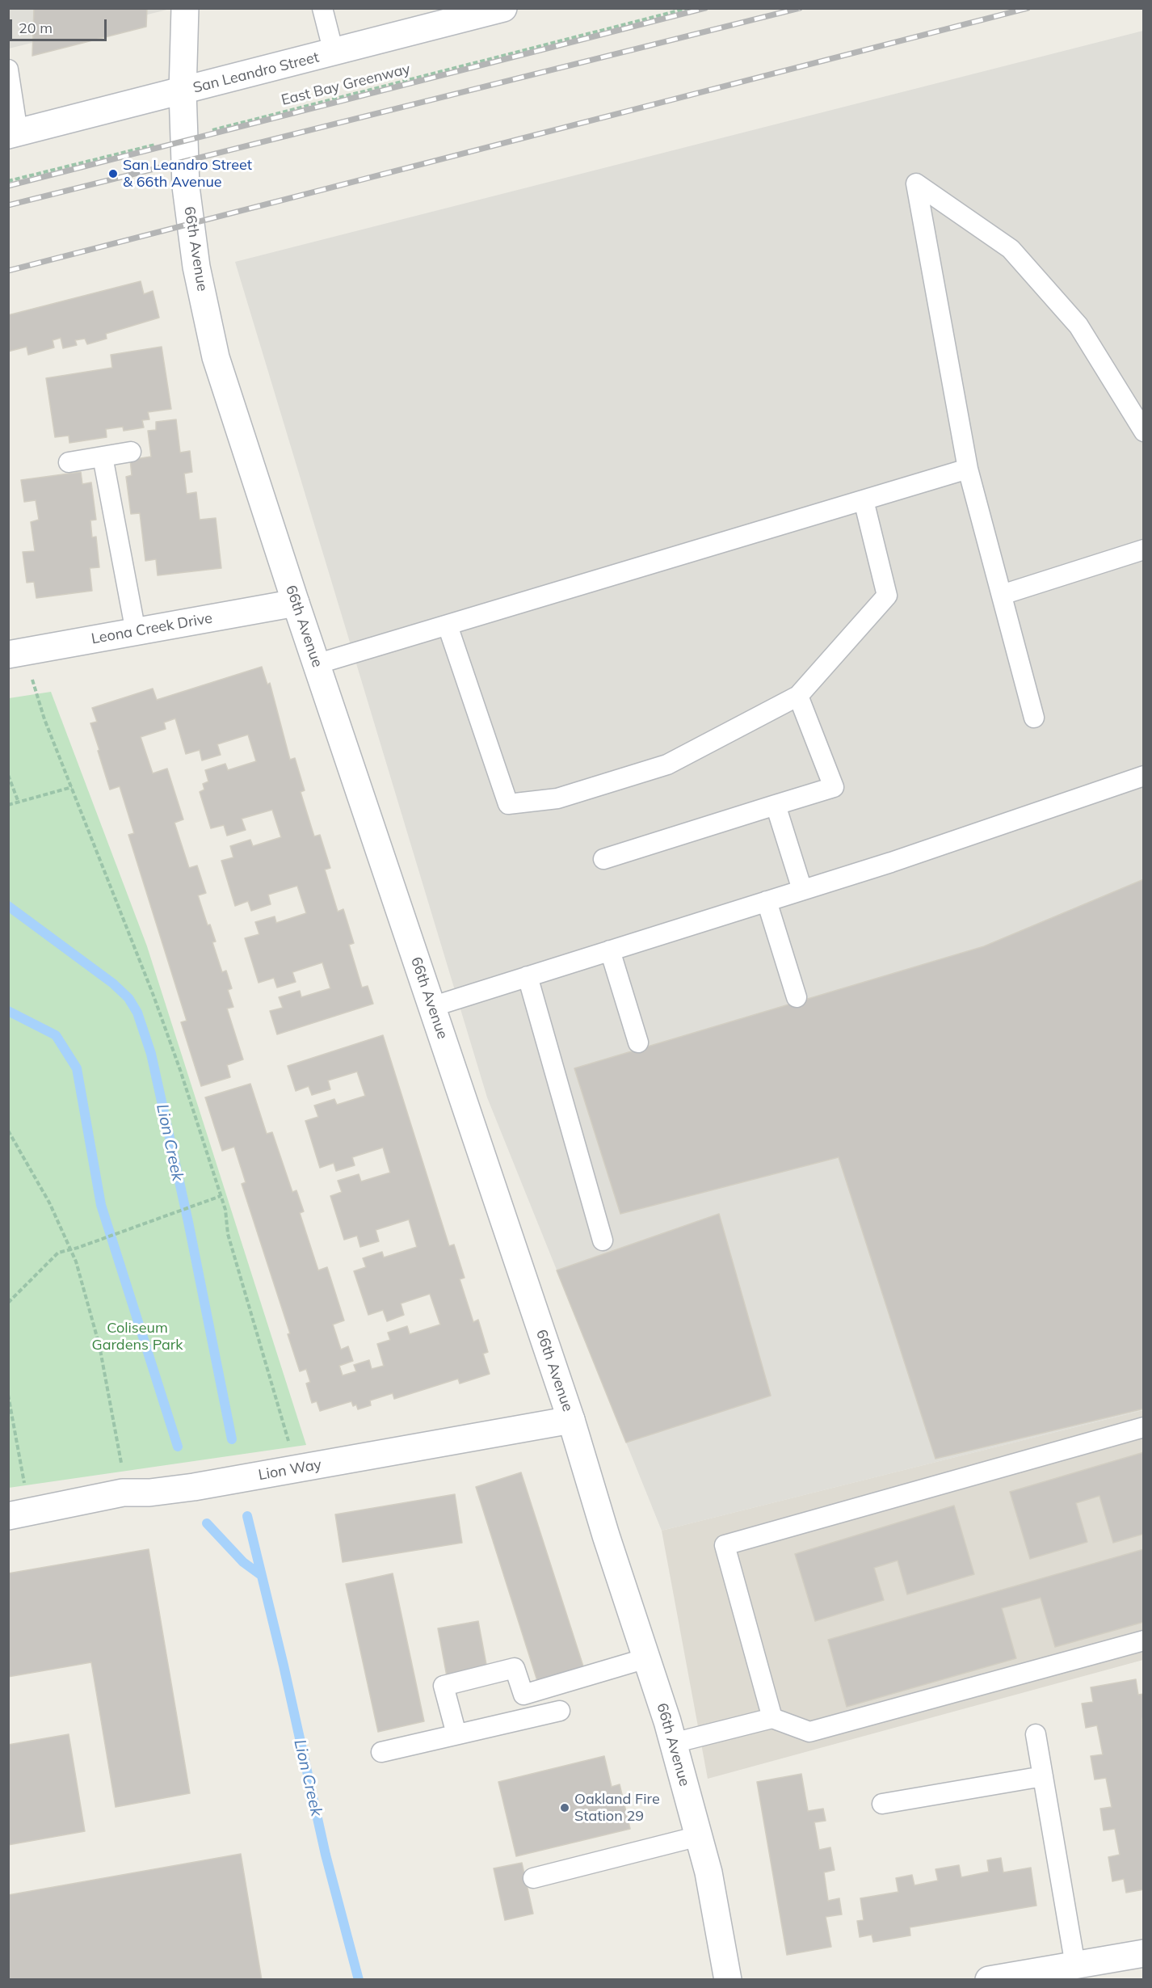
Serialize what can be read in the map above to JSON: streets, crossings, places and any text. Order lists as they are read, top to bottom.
{
  "streets": {
    "street": [
      "San Leandro Street",
      "66th Avenue",
      "Leona Creek Drive",
      "Lion Way"
    ],
    "path": ["East Bay Greenway"]
  },
  "crossings": [
    ["San Leandro Street", "66th Avenue"],
    ["East Bay Greenway", "66th Avenue"],
    ["66th Avenue", "Leona Creek Drive"],
    ["66th Avenue", "Lion Way"]
  ],
  "water": ["Lion Creek"],
  "parks": ["Coliseum Gardens Park"],
  "places": ["San Leandro Street & 66th Avenue", "Oakland Fire Station 29"],
  "scale_bar": "20 m"
}
